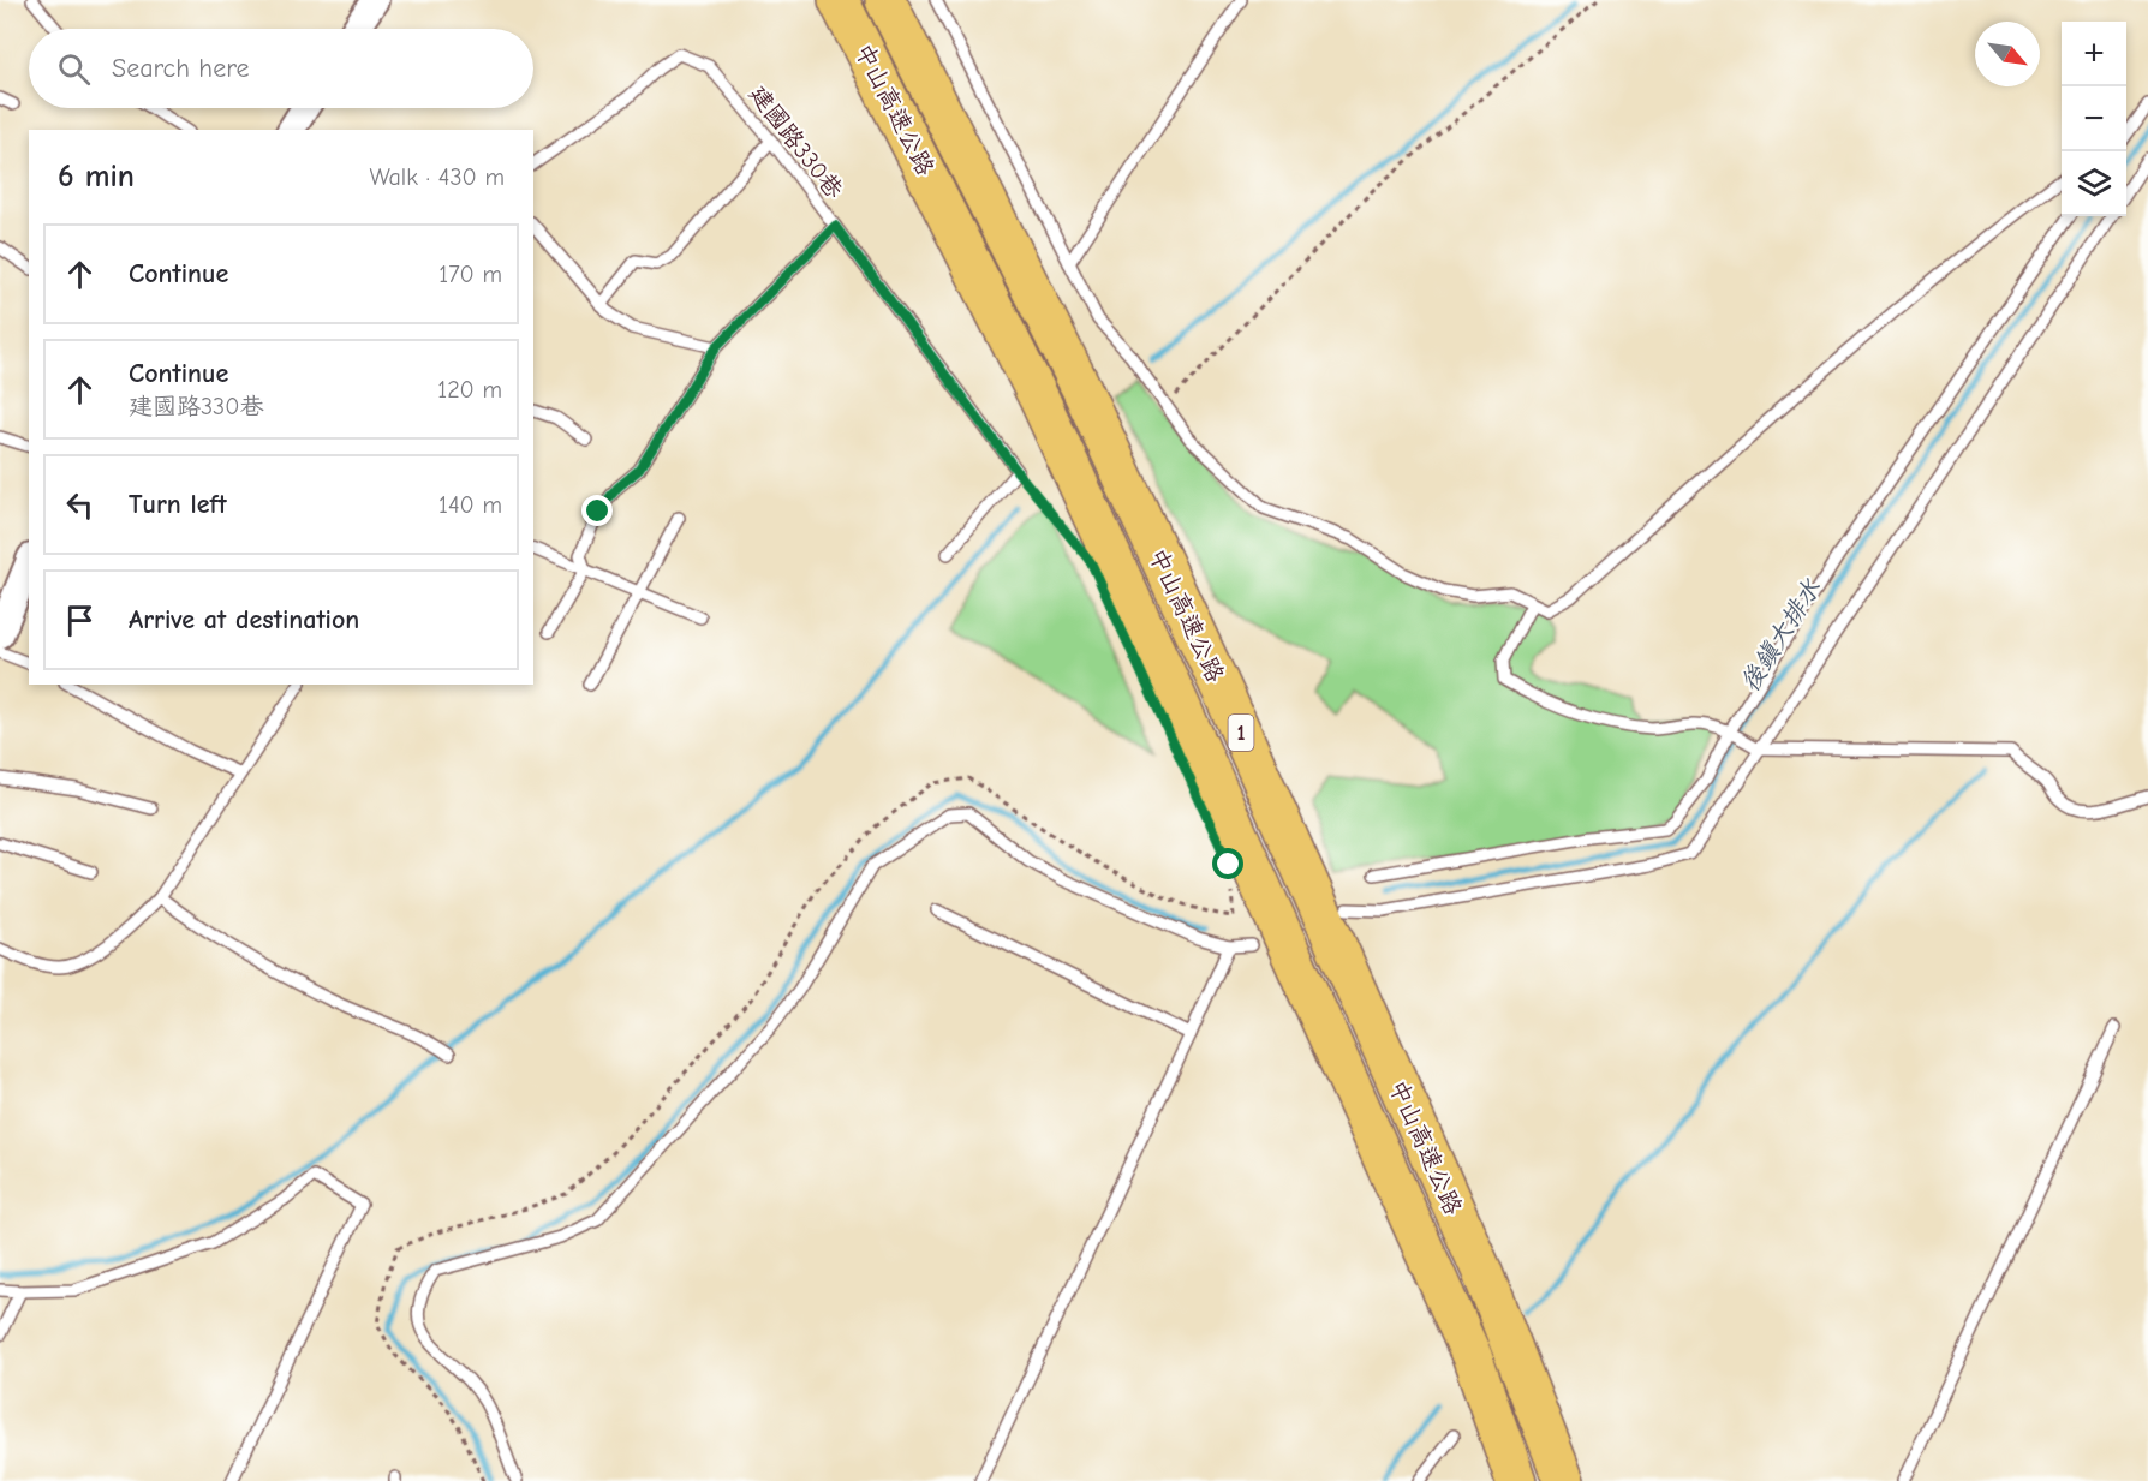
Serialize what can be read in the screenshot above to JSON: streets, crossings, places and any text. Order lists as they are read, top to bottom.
{
  "streets": {
    "highway": ["中山高速公路", "1"],
    "lane": ["建國路330巷"]
  },
  "water": ["後鎮大排水"],
  "north": "bottom right",
  "page": {
    "map_buttons": ["+", "−"],
    "search": "Search here",
    "heading": ["6 min", "Walk · 430 m"],
    "list": [
      ["Continue", "170 m"],
      ["Continue", "建國路330巷", "120 m"],
      ["Turn left", "140 m"],
      "Arrive at destination"
    ]
  }
}
